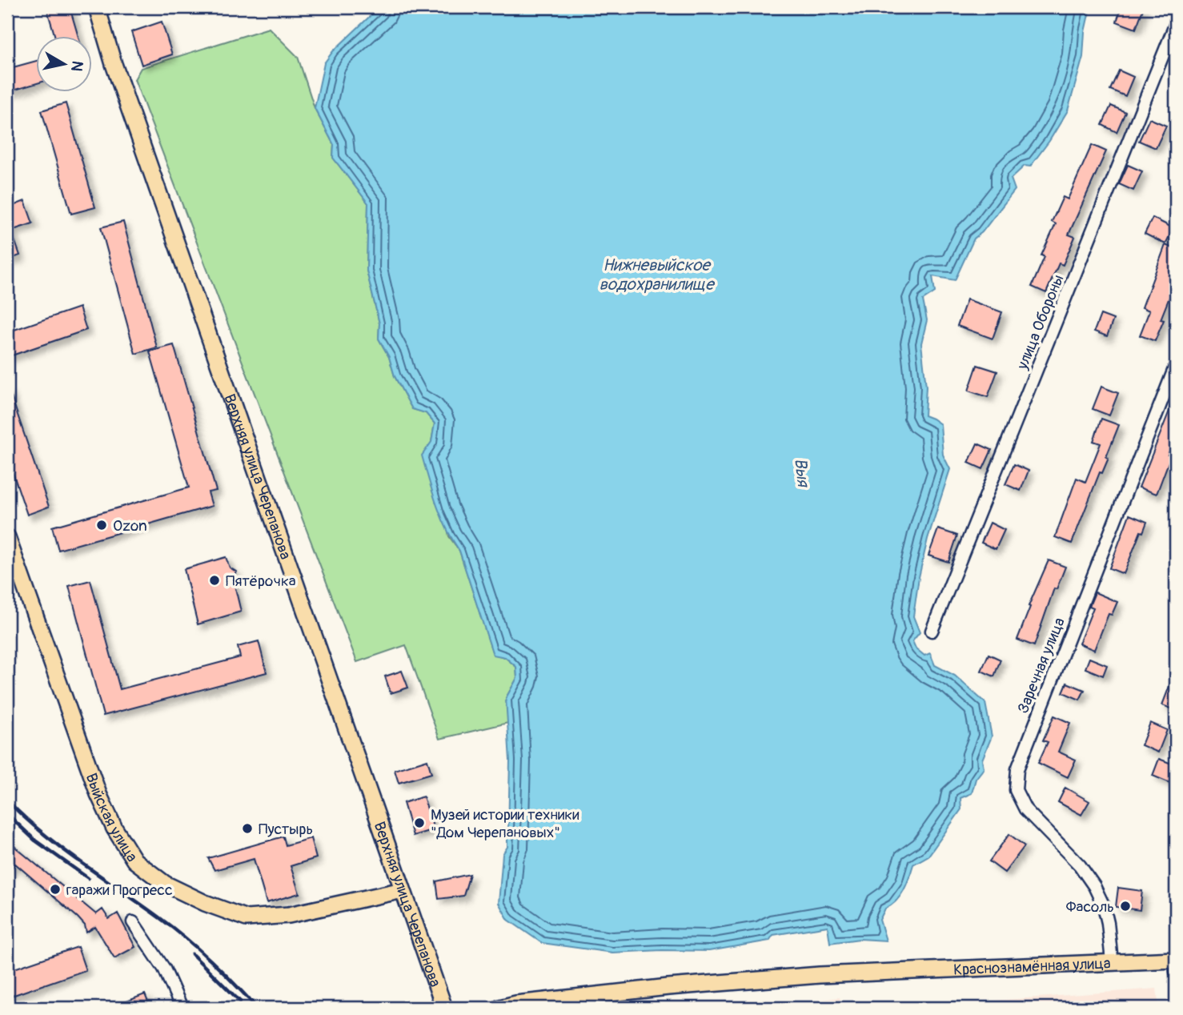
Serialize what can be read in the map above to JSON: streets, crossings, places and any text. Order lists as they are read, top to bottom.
{
  "streets": {
    "main road": ["Верхняя улица Черепанова", "Выйская улица", "Краснознамённая улица"],
    "street": ["улица Обороны", "Заречная улица"]
  },
  "crossings": [
    ["Верхняя улица Черепанова", "Выйская улица"],
    ["Заречная улица", "Краснознамённая улица"]
  ],
  "water": ["Нижневыйское водохранилище", "Выя"],
  "places": [
    "Ozon",
    "Пятёрочка",
    "Музей истории техники \"Дом Черепановых\"",
    "Пустырь",
    "гаражи Прогресс",
    "Фасоль"
  ],
  "north": "right"
}
